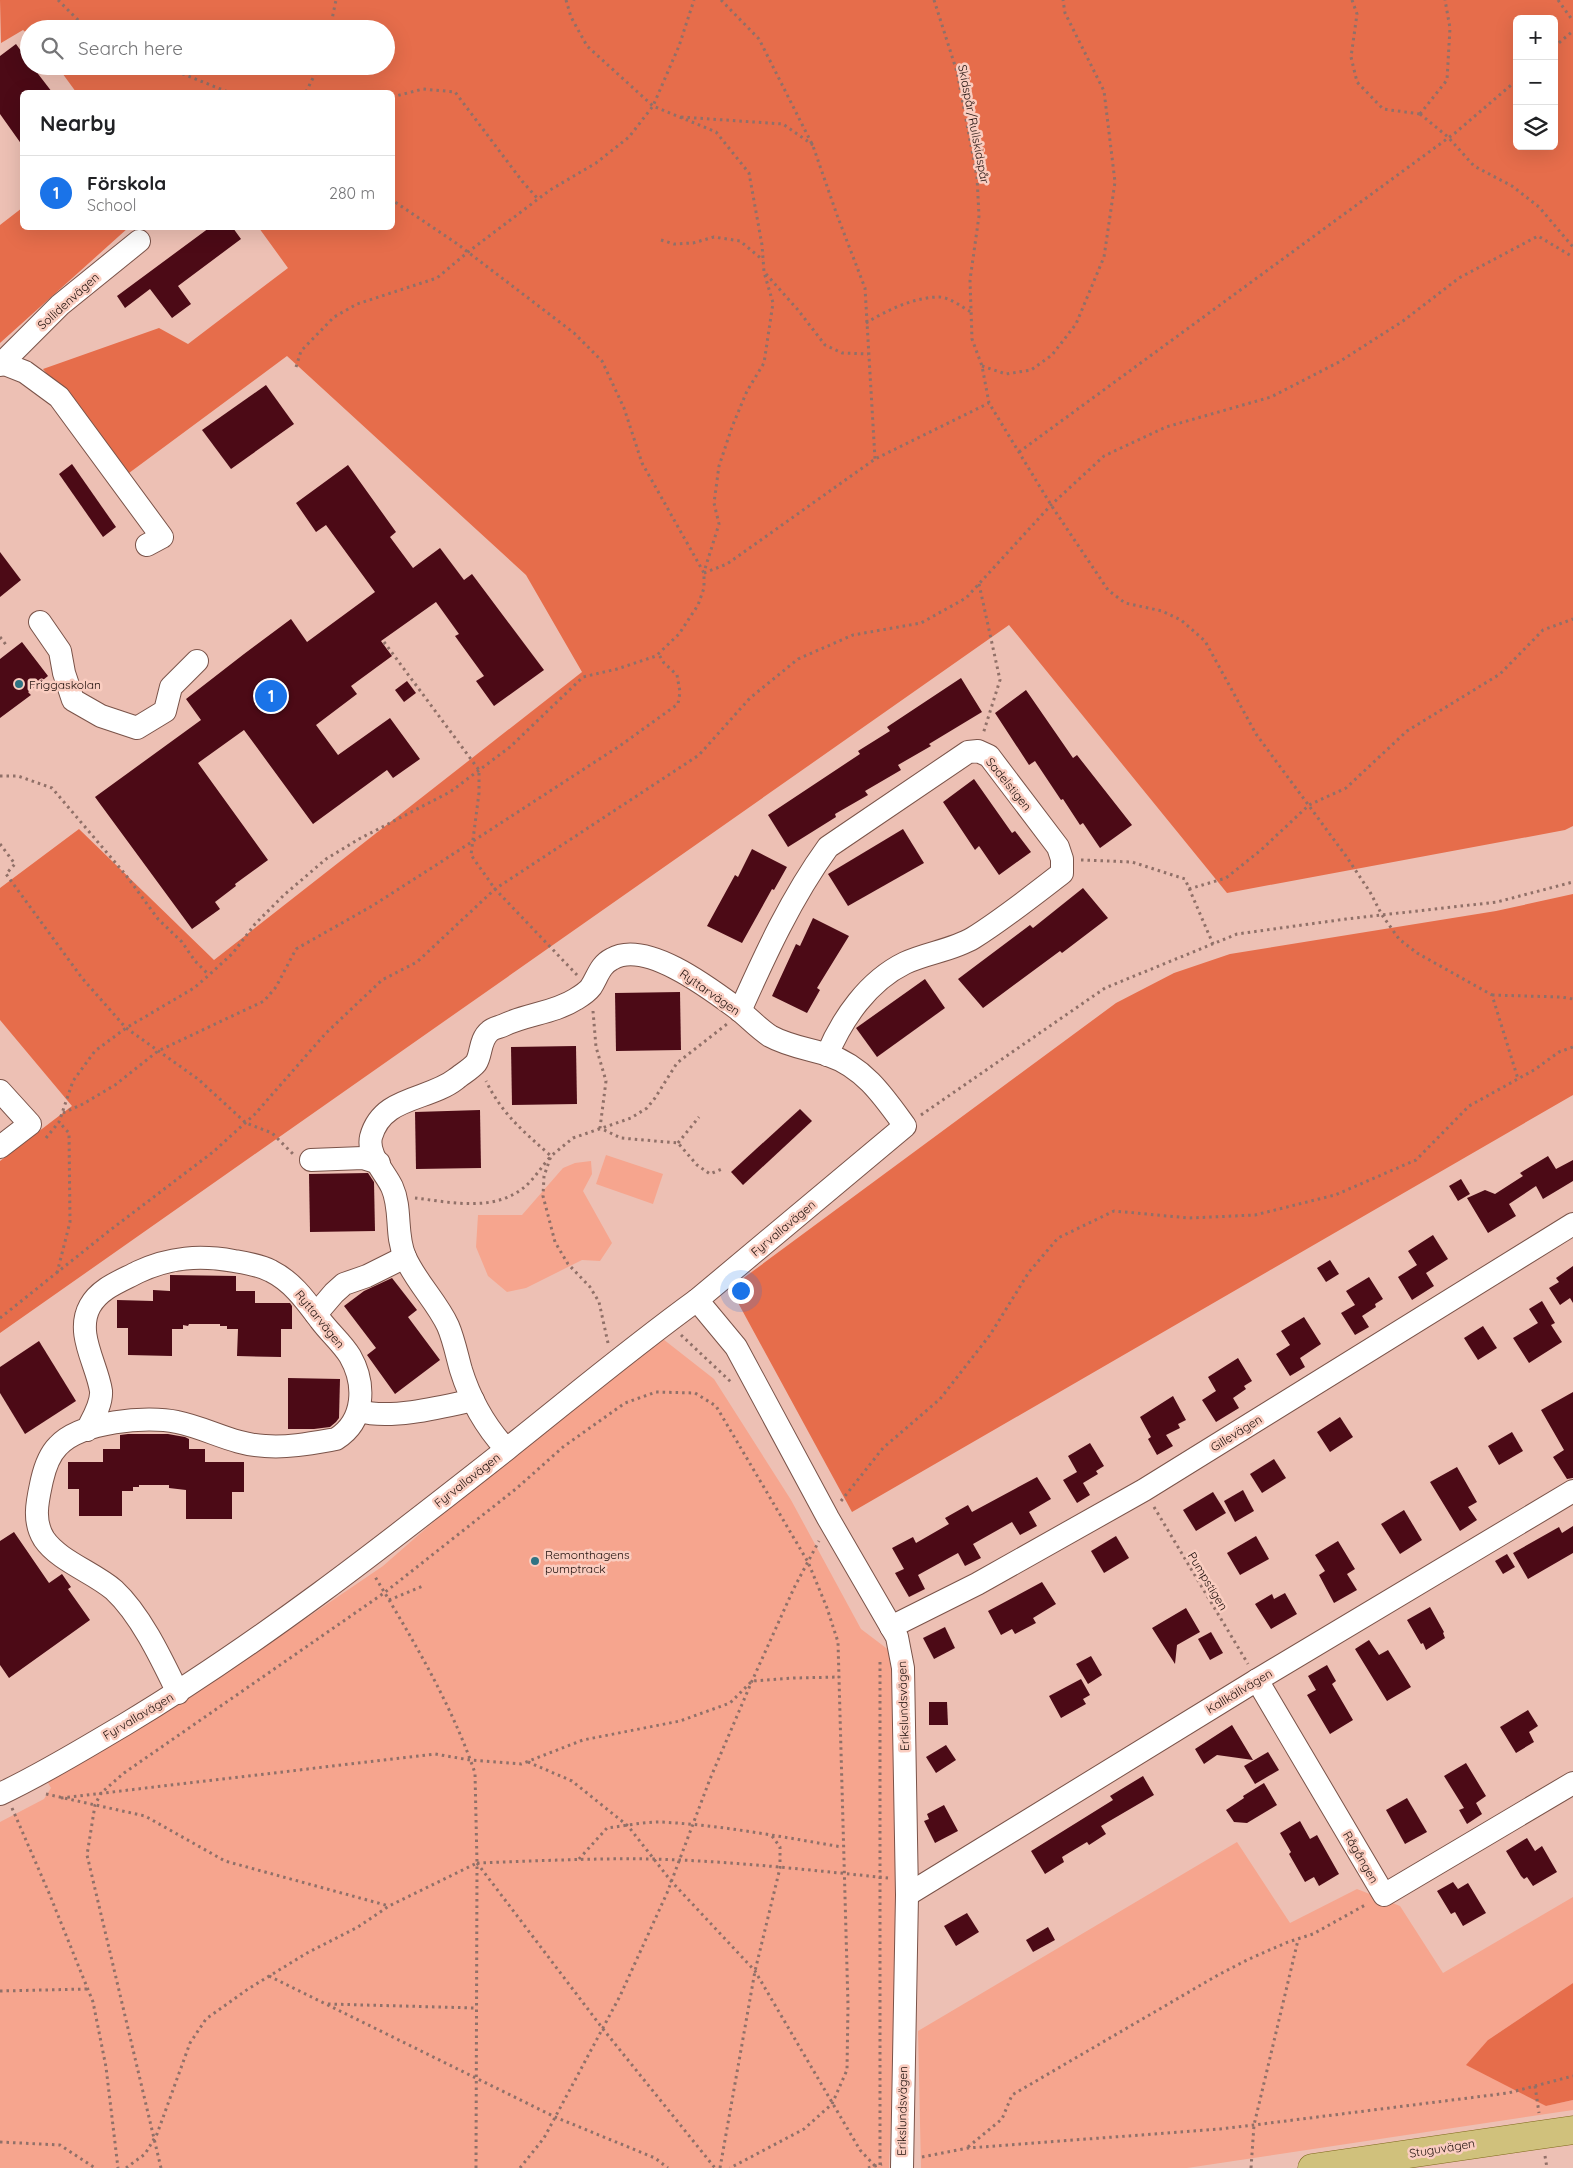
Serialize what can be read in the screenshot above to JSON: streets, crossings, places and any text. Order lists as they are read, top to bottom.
{
  "streets": {
    "main road": ["Stuguvägen"],
    "street": [
      "Sollidenvägen",
      "Sadelstigen",
      "Ryttarvägen",
      "Fyrvallavägen",
      "Gillevägen",
      "Kallkällvägen",
      "Erikslundsvägen",
      "Rågången"
    ],
    "path": ["Skidspår/Rullskidspår", "Pumpstigen"]
  },
  "crossings": [
    ["Sadelstigen", "Ryttarvägen"],
    ["Ryttarvägen", "Fyrvallavägen"],
    ["Fyrvallavägen", "Erikslundsvägen"],
    ["Gillevägen", "Pumpstigen"],
    ["Gillevägen", "Erikslundsvägen"],
    ["Pumpstigen", "Kallkällvägen"],
    ["Pumpstigen", "Rågången"],
    ["Kallkällvägen", "Erikslundsvägen"],
    ["Kallkällvägen", "Rågången"]
  ],
  "places": ["Friggaskolan", "Remonthagens pumptrack"],
  "page": {
    "map_buttons": ["+", "−"],
    "search": "Search here",
    "heading": "Nearby",
    "list": [
      {
        "mark": "1",
        "name": "Förskola",
        "note": "School",
        "value": "280 m"
      }
    ],
    "pins": "1"
  }
}
